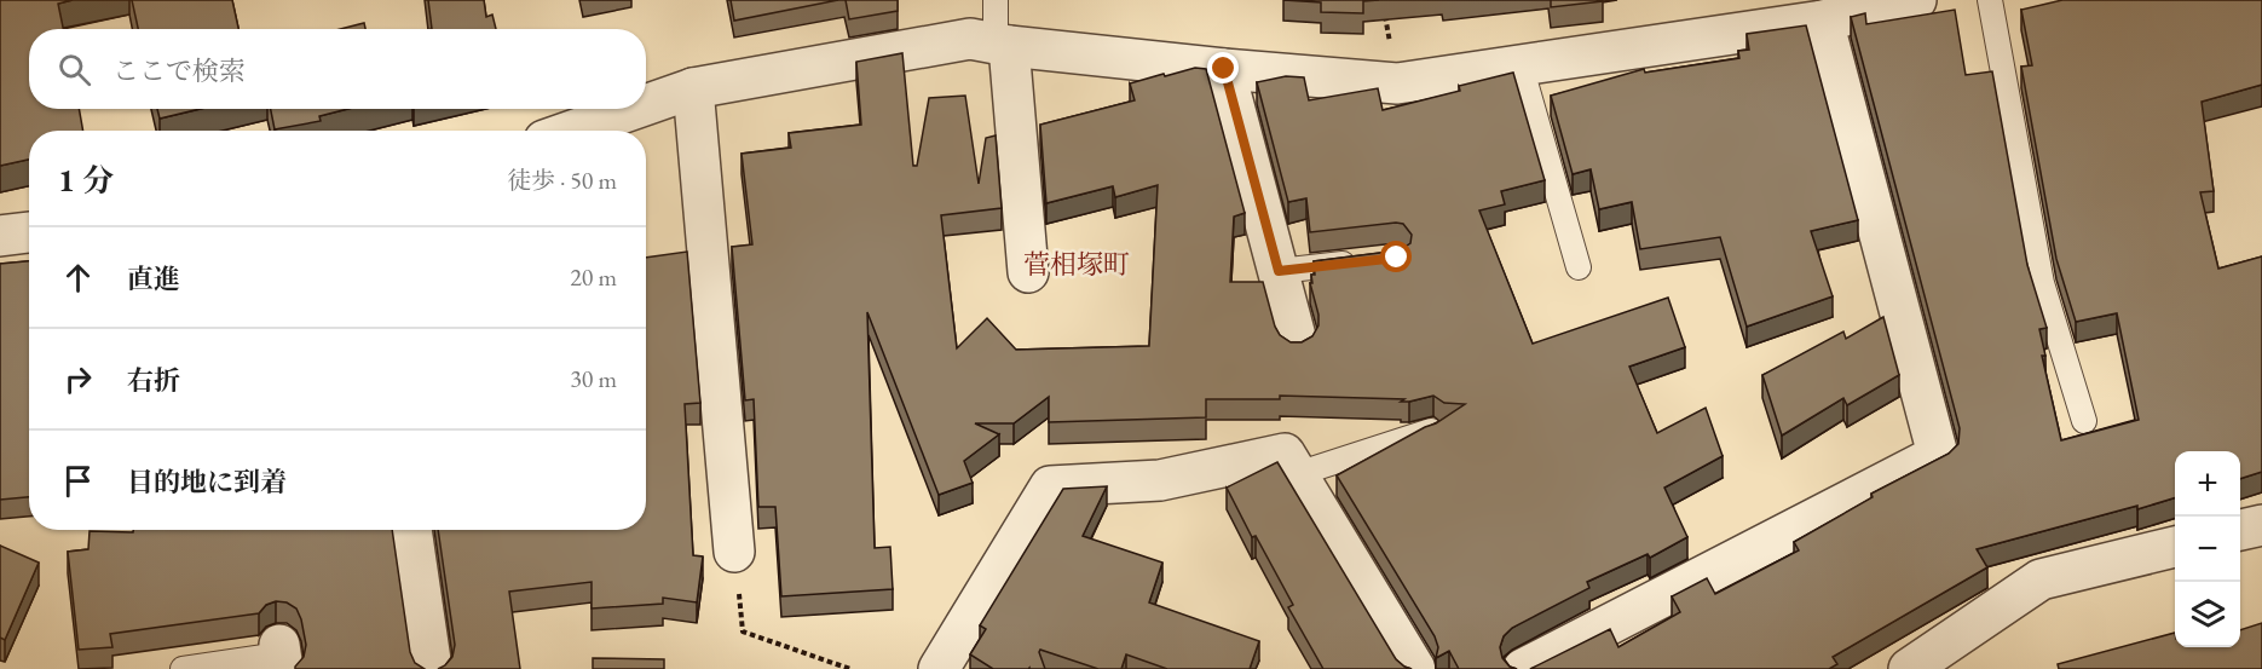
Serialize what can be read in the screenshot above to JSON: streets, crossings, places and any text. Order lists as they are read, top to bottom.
{
  "districts": ["菅相塚町"],
  "page": {
    "search": "ここで検索",
    "heading": ["1 分", "徒歩 · 50 m"],
    "list": [
      ["直進", "20 m"],
      ["右折", "30 m"],
      "目的地に到着"
    ],
    "map_buttons": ["+", "−"]
  }
}
